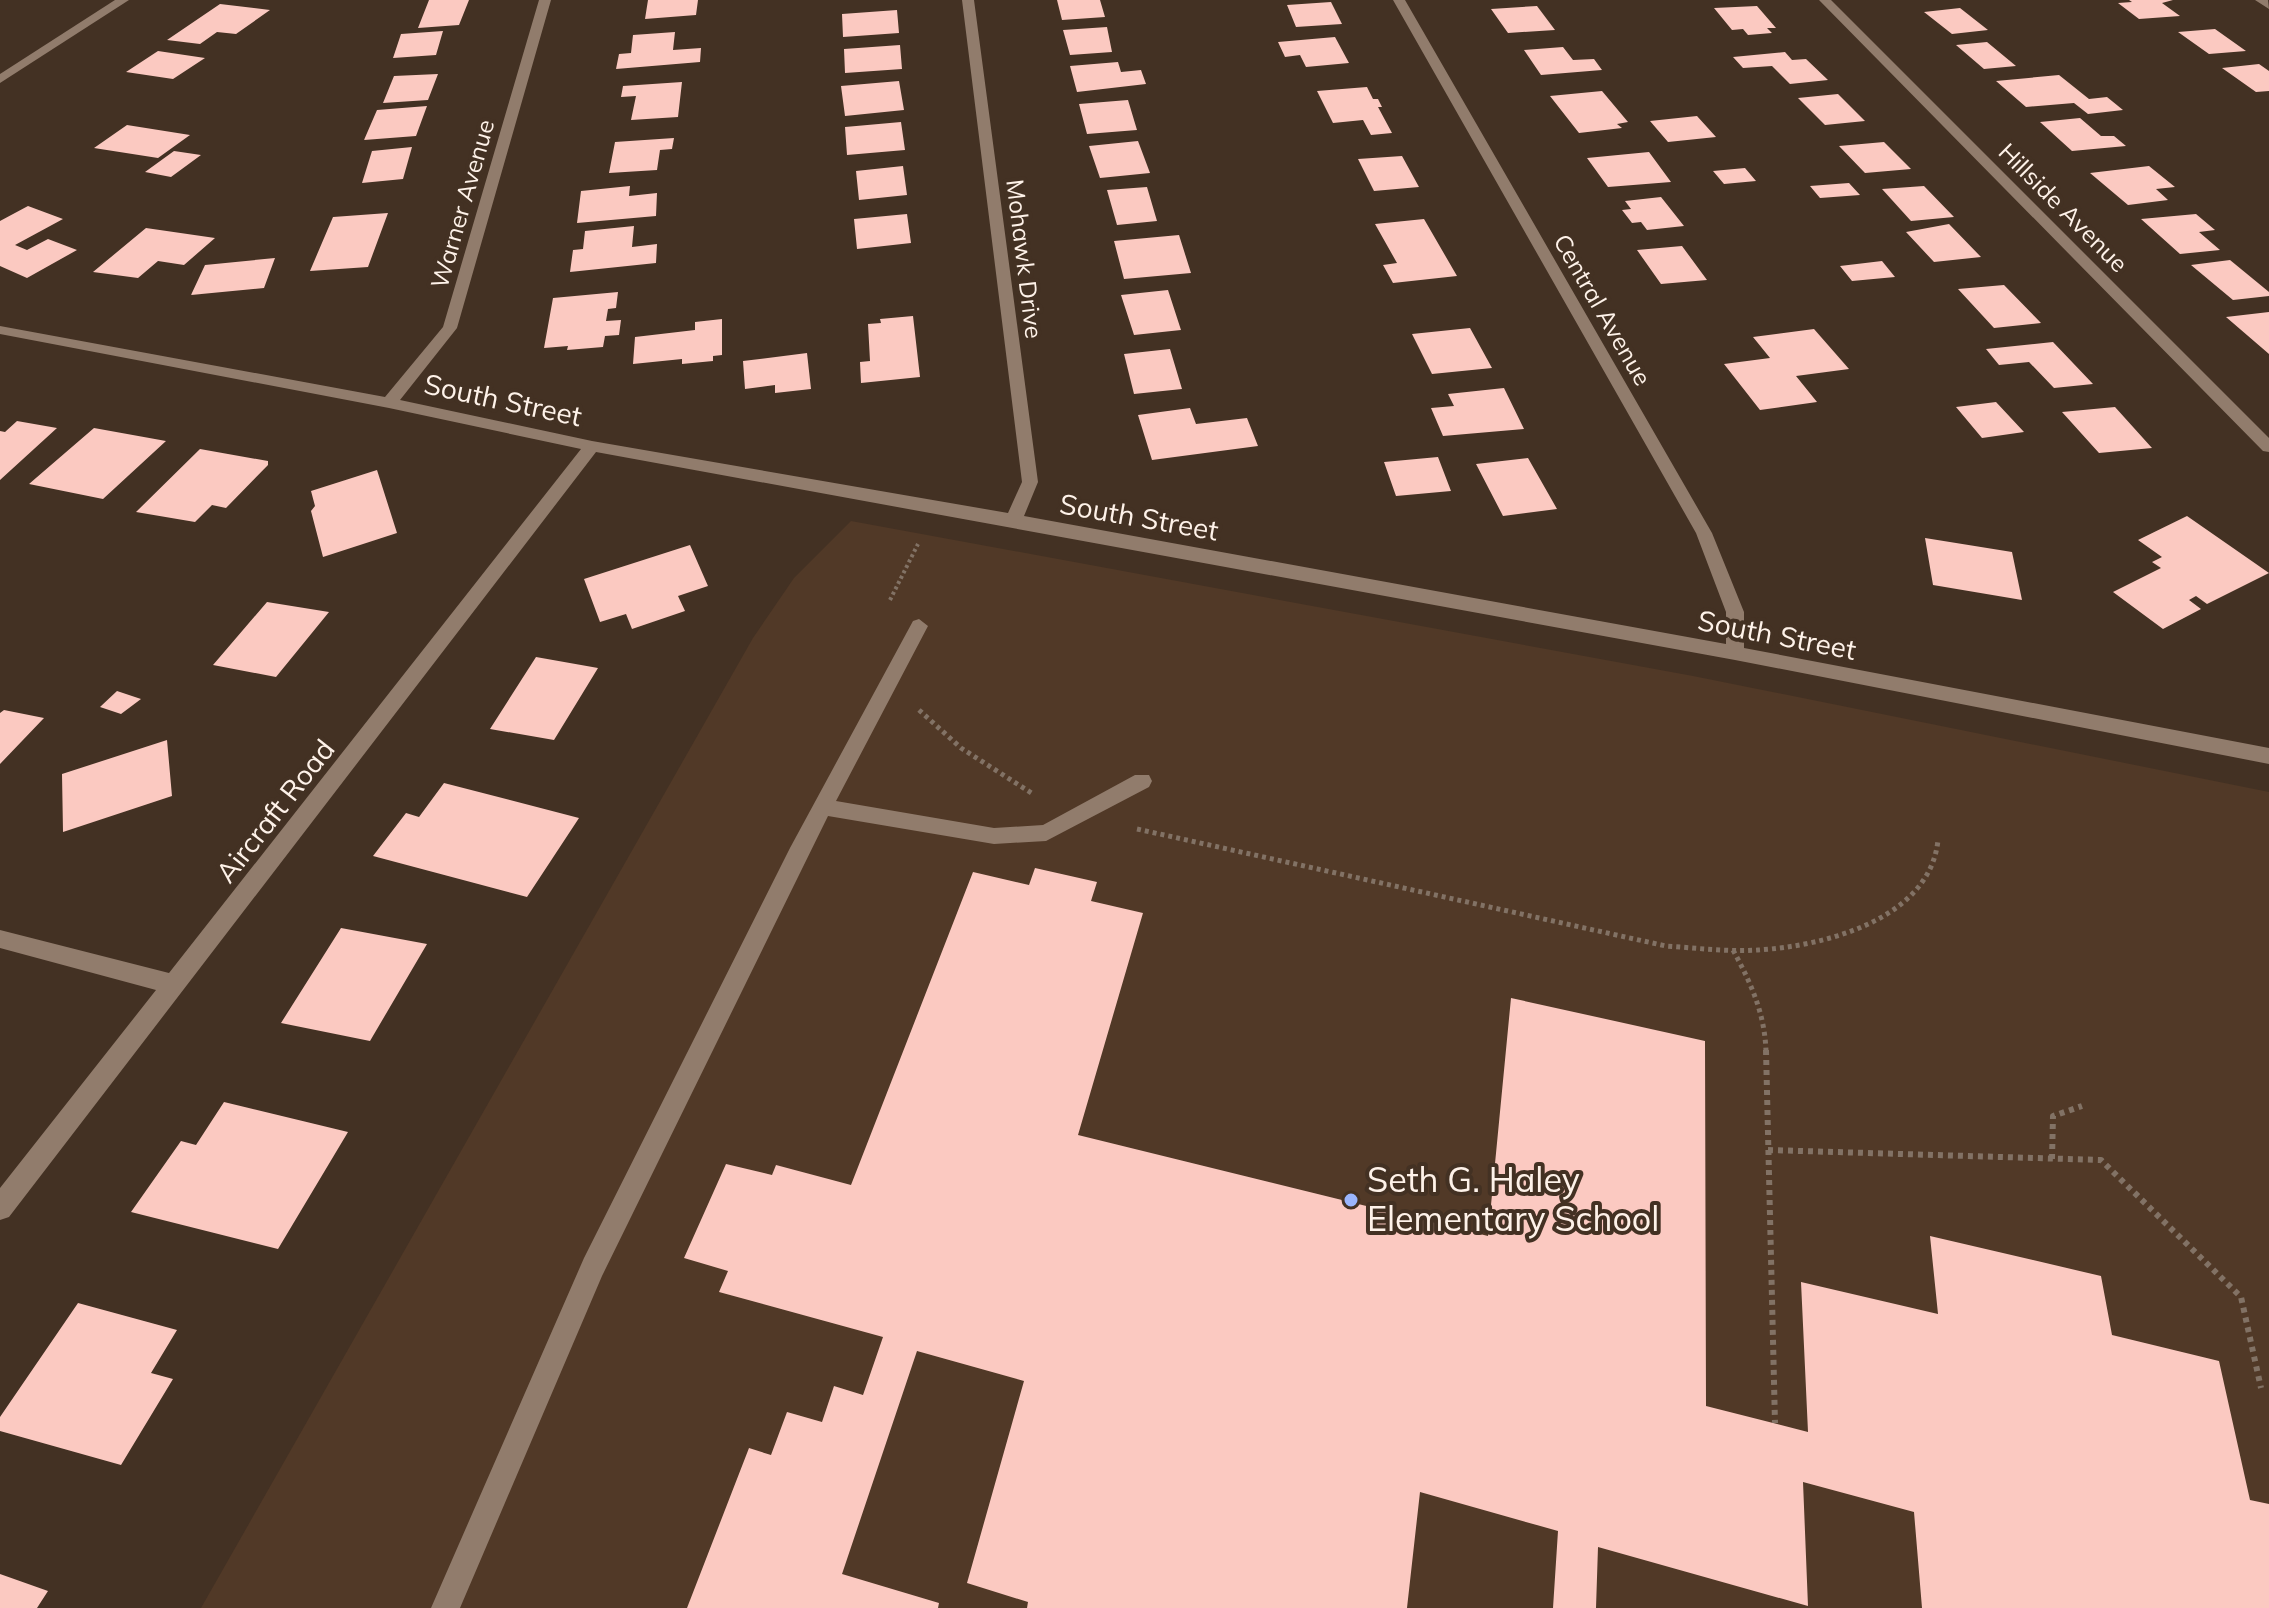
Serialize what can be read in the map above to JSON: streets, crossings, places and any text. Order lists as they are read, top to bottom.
{
  "streets": {
    "street": [
      "Warner Avenue",
      "Hillside Avenue",
      "Mohawk Drive",
      "Central Avenue",
      "South Street",
      "Aircraft Road"
    ]
  },
  "crossings": [
    ["Warner Avenue", "South Street"],
    ["Mohawk Drive", "South Street"],
    ["Central Avenue", "South Street"],
    ["South Street", "Aircraft Road"]
  ],
  "places": ["Seth G. Haley Elementary School"]
}
